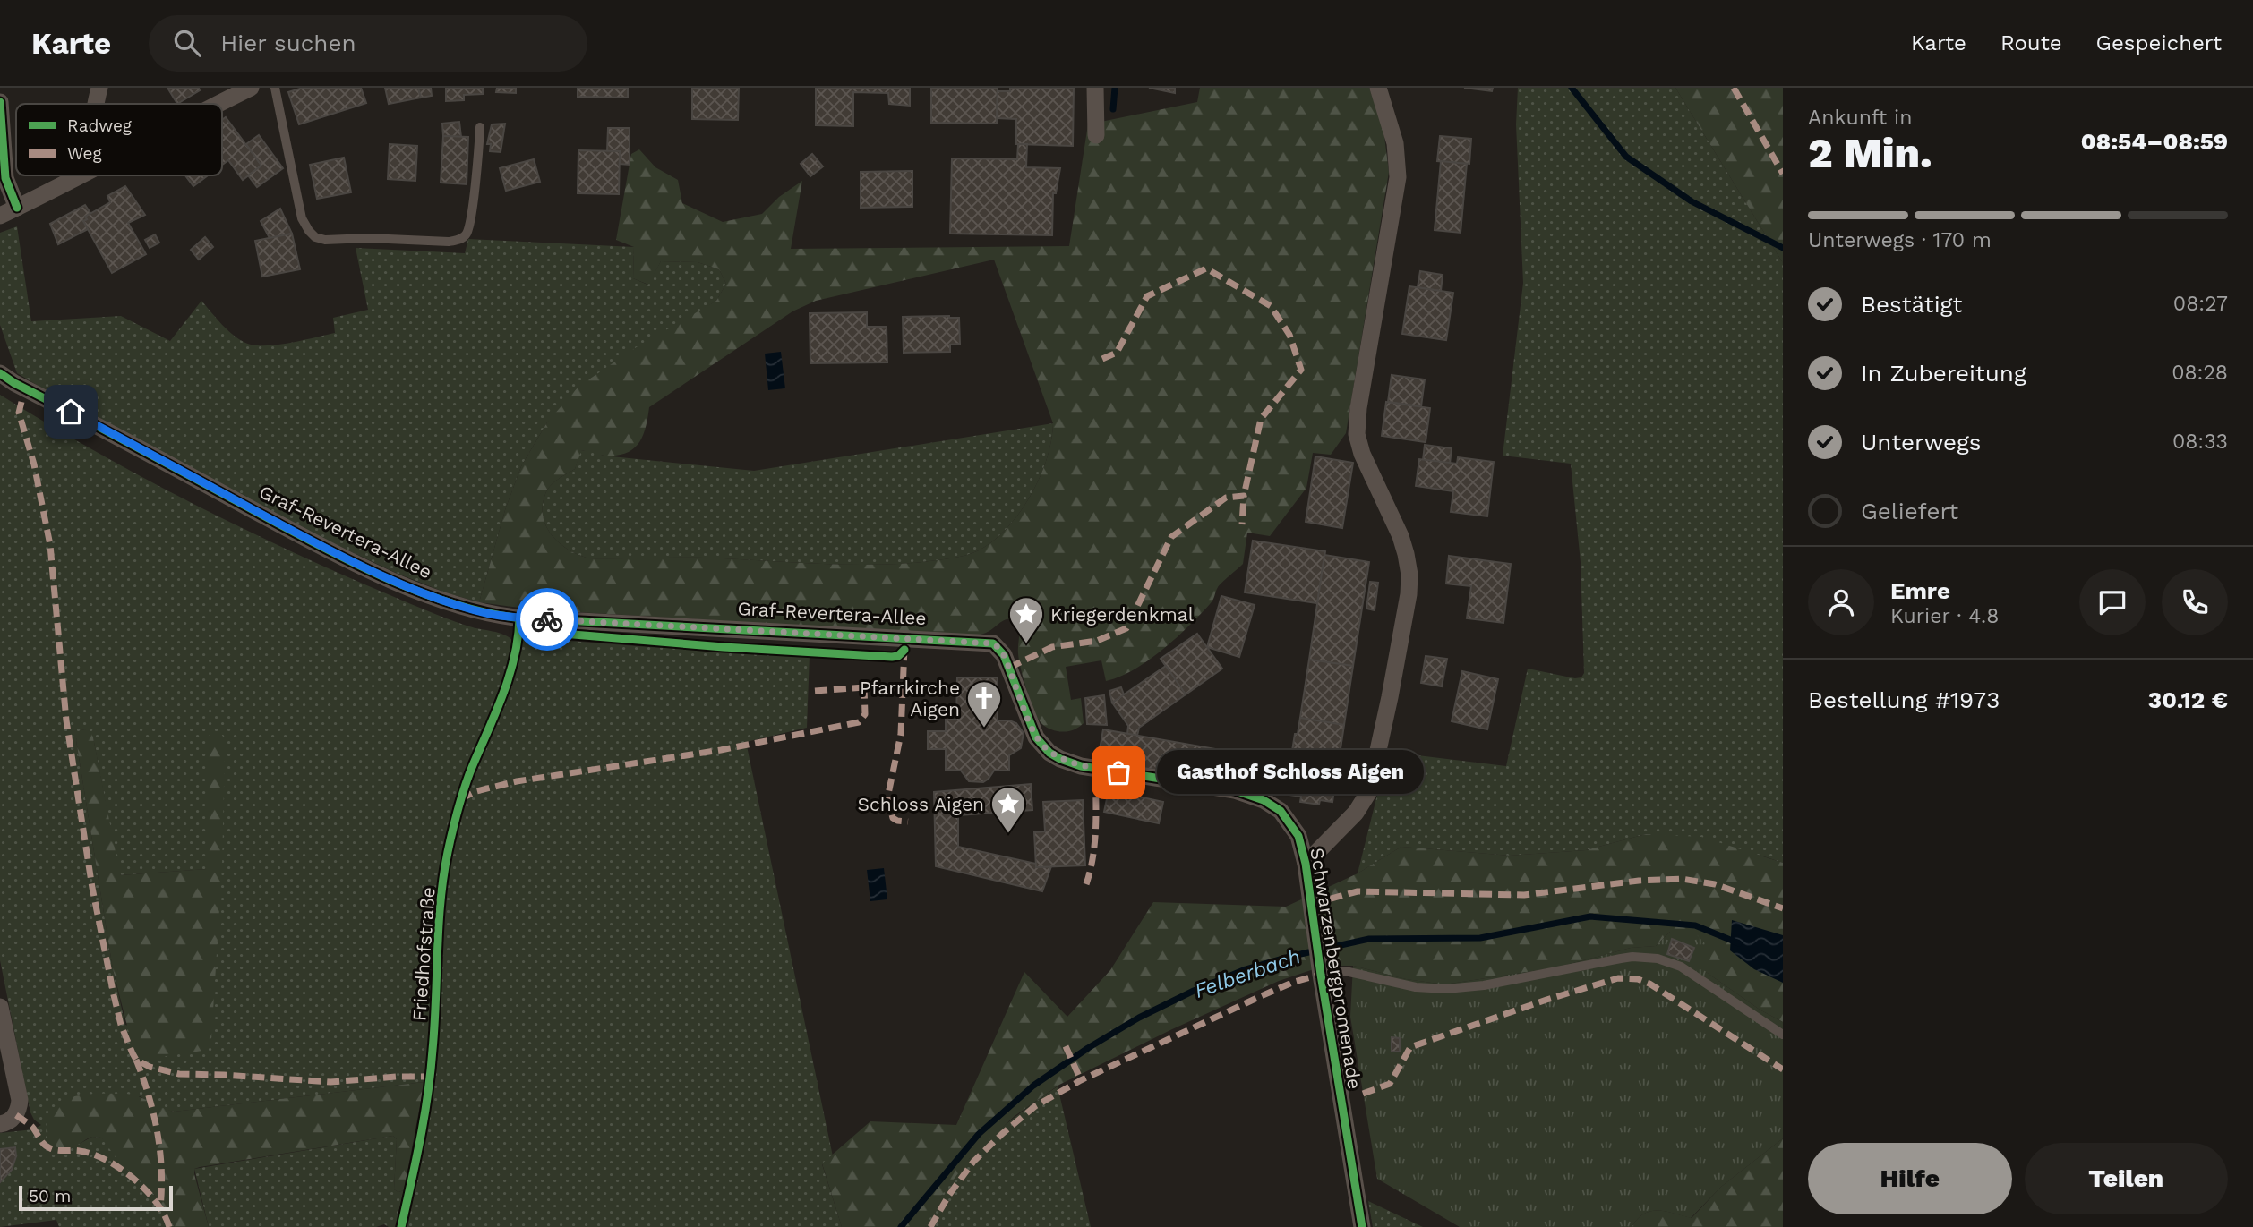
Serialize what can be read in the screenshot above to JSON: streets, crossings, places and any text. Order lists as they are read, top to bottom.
{
  "streets": {
    "street": ["Graf-Revertera-Allee", "Schwarzenbergpromenade"],
    "cycle path": ["Friedhofstraße"]
  },
  "crossings": [
    ["Graf-Revertera-Allee", "Schwarzenbergpromenade"]
  ],
  "water": ["Felberbach"],
  "places": {
    "place": ["Kriegerdenkmal", "Schloss Aigen"],
    "church": ["Pfarrkirche Aigen"],
    "other": ["Gasthof Schloss Aigen"]
  },
  "legend": ["Radweg", "Weg"],
  "scale_bar": "50 m",
  "page": {
    "header": "Karte",
    "search": "Hier suchen",
    "nav": ["Karte", "Route", "Gespeichert"],
    "heading": ["2 Min.", "Ankunft in", "08:54–08:59"],
    "panel": [
      "Emre",
      "Kurier · 4.8",
      "Bestellung #1973",
      "30.12 €"
    ],
    "bar": "Unterwegs · 170 m",
    "list": [
      ["Bestätigt", "08:27"],
      ["In Zubereitung", "08:28"],
      ["Unterwegs", "08:33"],
      "Geliefert"
    ],
    "bubble": "Gasthof Schloss Aigen",
    "buttons": ["Hilfe", "Teilen"],
    "scale": "50 m"
  }
}
